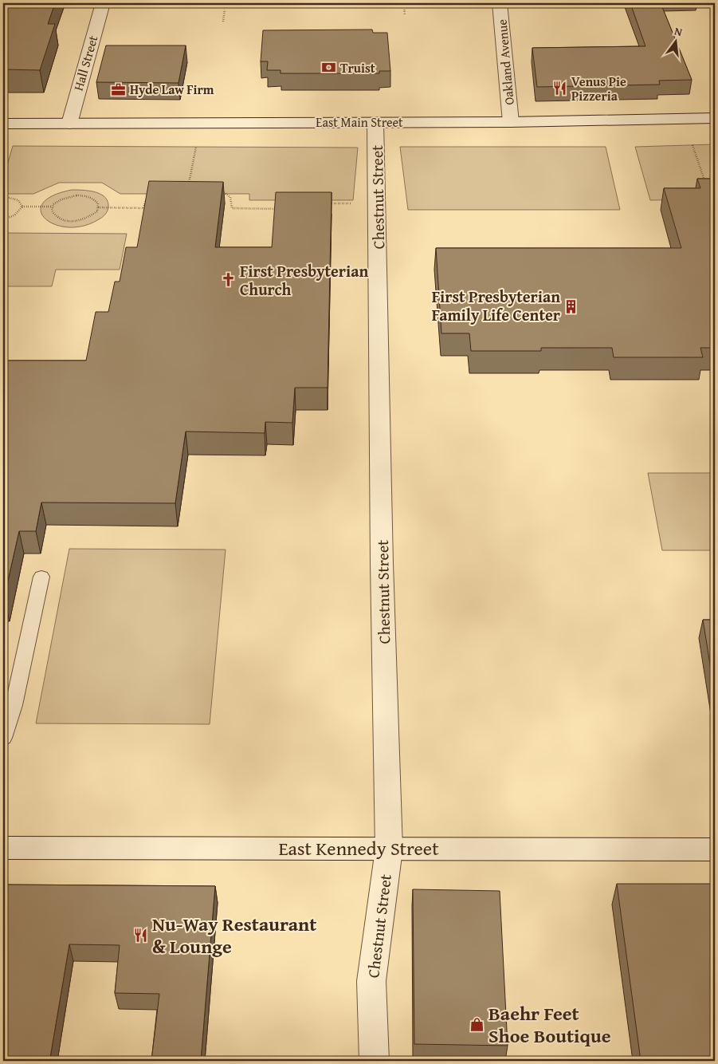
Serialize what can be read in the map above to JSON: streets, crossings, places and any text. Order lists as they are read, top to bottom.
{
  "streets": {
    "street": [
      "Oakland Avenue",
      "Hall Street",
      "East Main Street",
      "Chestnut Street",
      "East Kennedy Street"
    ]
  },
  "crossings": [
    ["Oakland Avenue", "East Main Street"],
    ["Hall Street", "East Main Street"],
    ["East Main Street", "Chestnut Street"],
    ["Chestnut Street", "East Kennedy Street"]
  ],
  "places": {
    "bank": ["Truist"],
    "restaurant": ["Venus Pie Pizzeria", "Nu-Way Restaurant & Lounge"],
    "office": ["Hyde Law Firm"],
    "church": ["First Presbyterian Church"],
    "building": ["First Presbyterian Family Life Center"],
    "shop": ["Baehr Feet Shoe Boutique"]
  },
  "north": "top"
}
